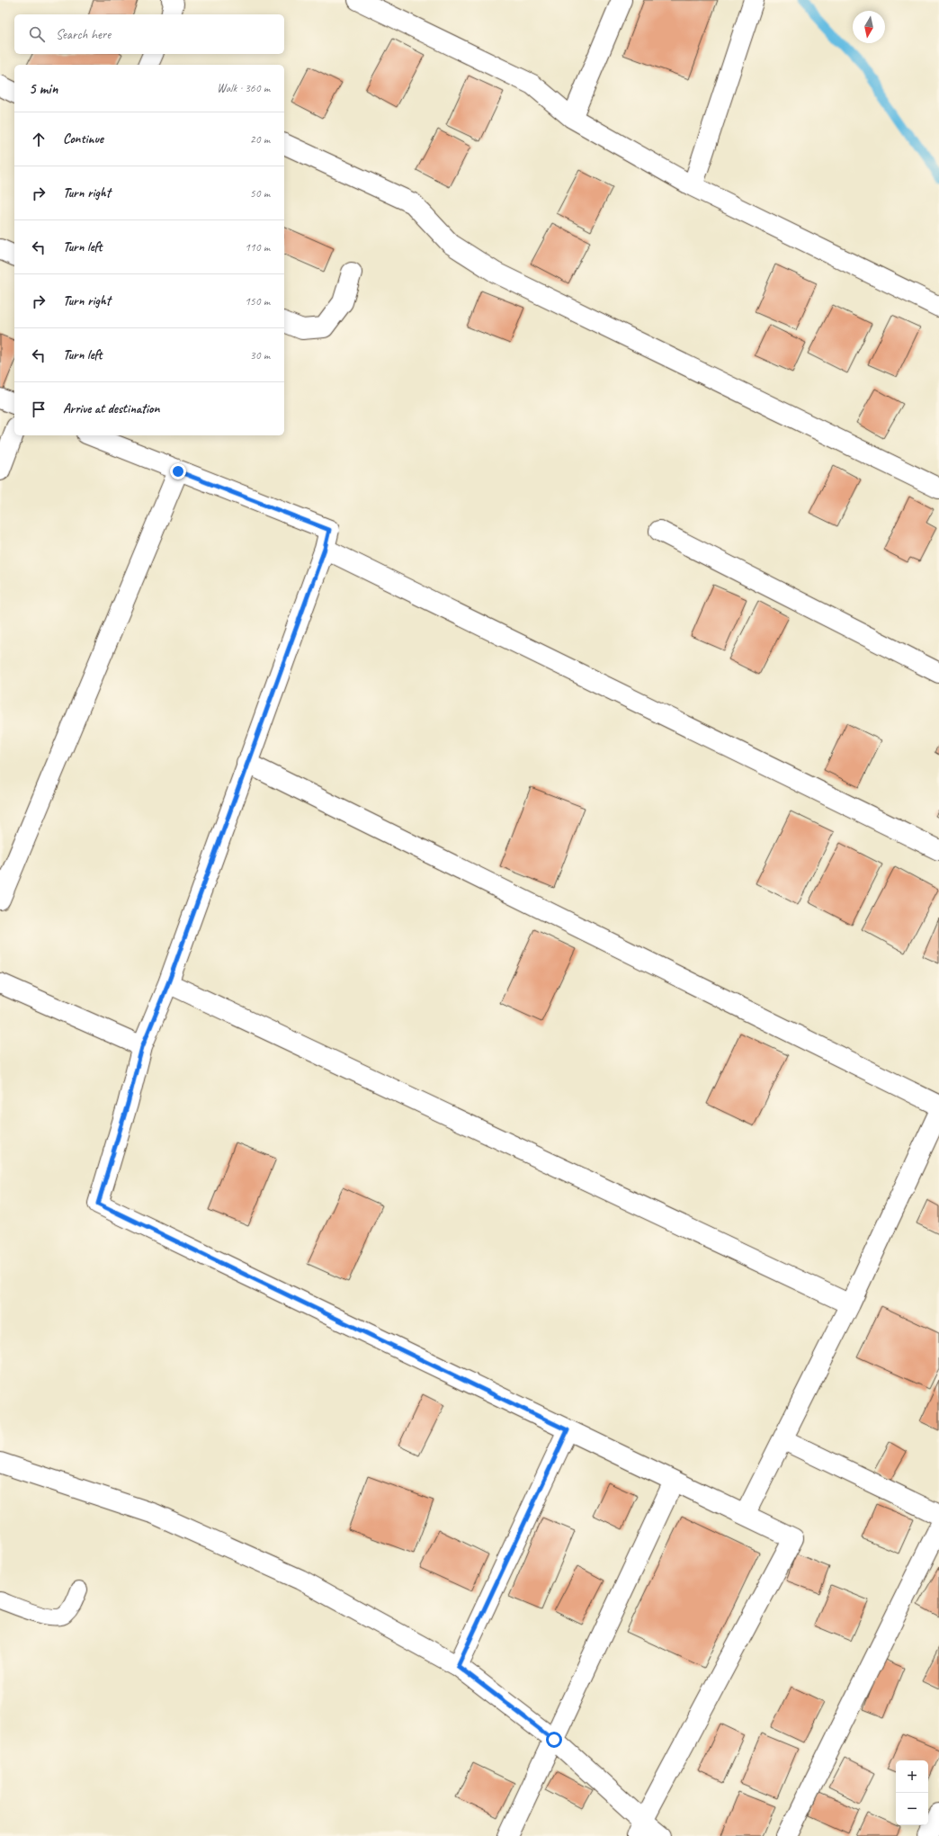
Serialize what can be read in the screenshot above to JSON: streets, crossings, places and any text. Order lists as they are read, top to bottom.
{
  "north": "bottom",
  "page": {
    "search": "Search here",
    "heading": ["5 min", "Walk · 360 m"],
    "list": [
      ["Continue", "20 m"],
      ["Turn right", "50 m"],
      ["Turn left", "110 m"],
      ["Turn right", "150 m"],
      ["Turn left", "30 m"],
      "Arrive at destination"
    ],
    "map_buttons": ["+", "−"]
  }
}
